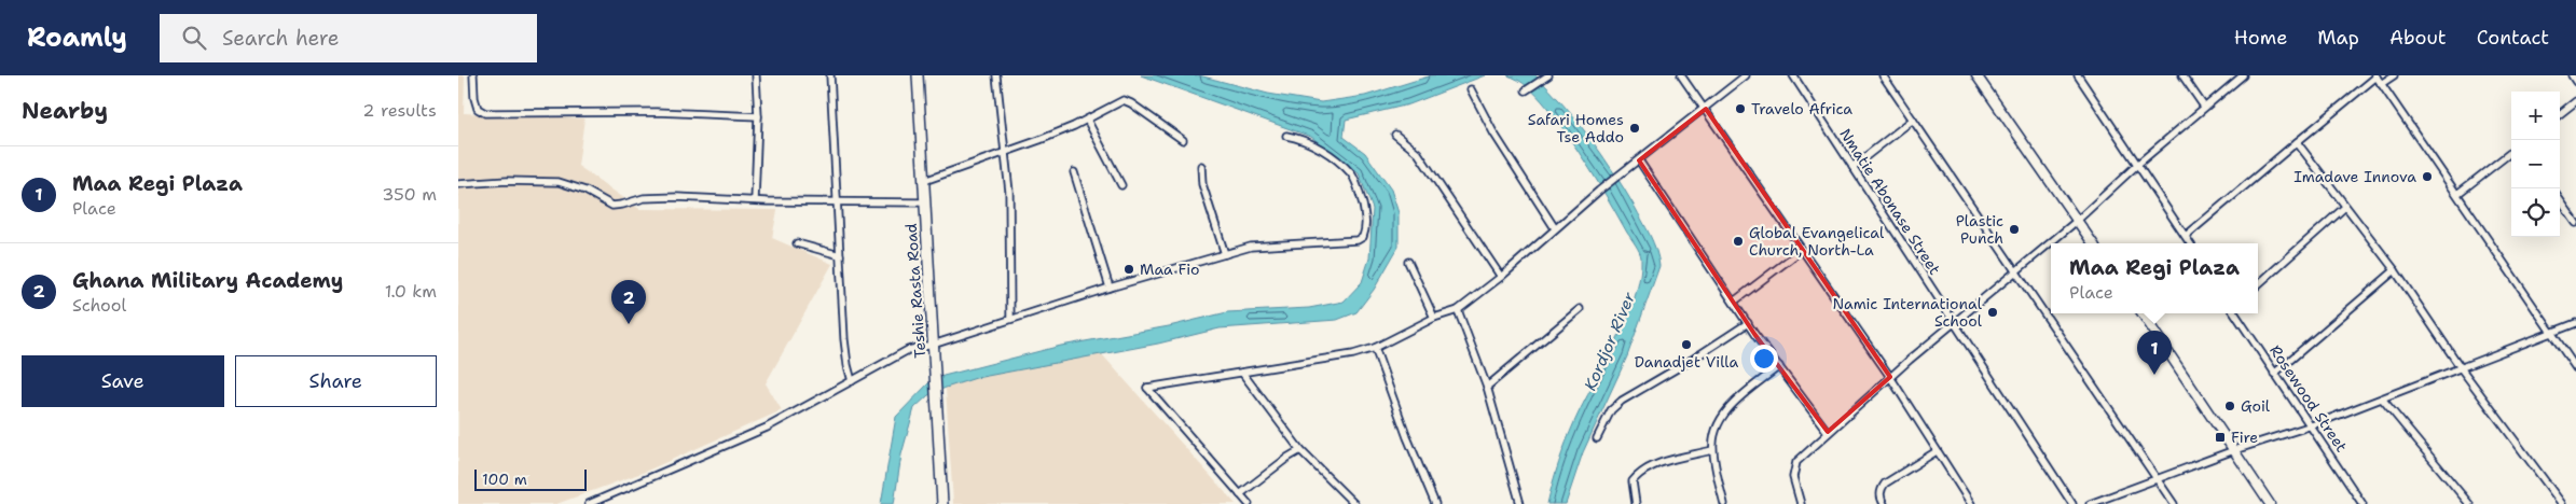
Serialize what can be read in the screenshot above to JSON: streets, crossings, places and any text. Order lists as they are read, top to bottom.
{
  "streets": {
    "main road": ["Teshie Rasta Road"],
    "street": ["Nmatie Abonase Street", "Rosewood Street"]
  },
  "water": ["Kordjor River"],
  "places": {
    "other": [
      "Travelo Africa",
      "Safari Homes Tse Addo",
      "Imadave Innova",
      "Plastic Punch",
      "Global Evangelical Church, North-La",
      "Maa Fio",
      "Namic International School",
      "Danadjet Villa",
      "Goil"
    ],
    "transit": ["Fire"]
  },
  "scale_bar": "100 m",
  "page": {
    "header": "Roamly",
    "search": "Search here",
    "nav": [
      "Home",
      "Map",
      "About",
      "Contact"
    ],
    "heading": ["Nearby", "2 results"],
    "map_buttons": ["+", "−"],
    "list": [
      {
        "mark": "1",
        "name": "Maa Regi Plaza",
        "note": "Place",
        "value": "350 m"
      },
      {
        "mark": "2",
        "name": "Ghana Military Academy",
        "note": "School",
        "value": "1.0 km"
      }
    ],
    "popup": ["Maa Regi Plaza", "Place"],
    "pins": ["2", "1"],
    "buttons": ["Save", "Share"],
    "scale": "100 m"
  }
}
